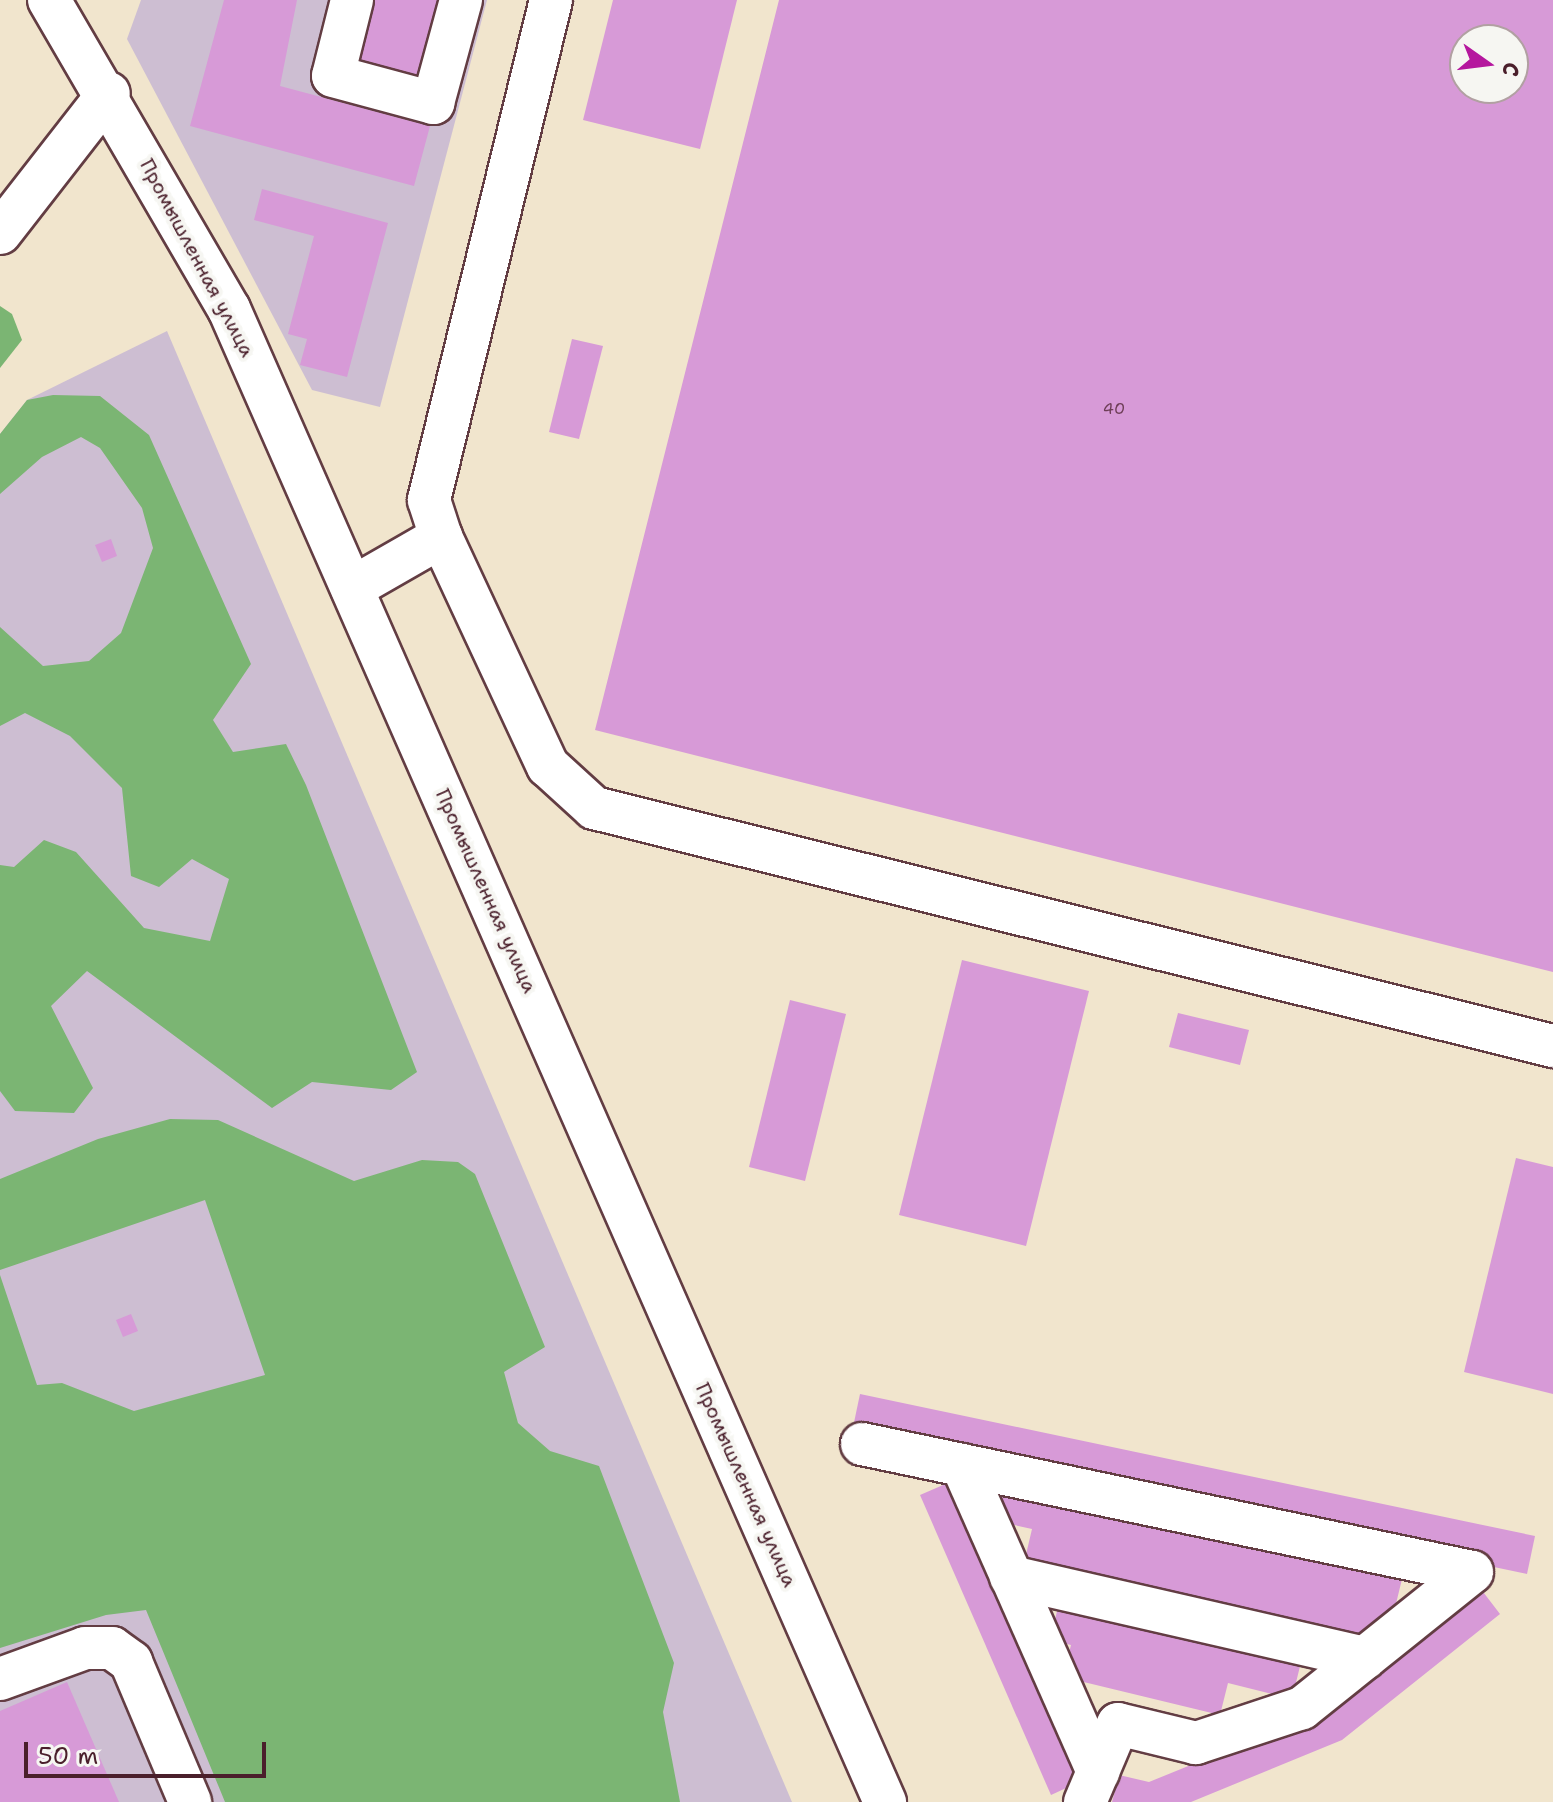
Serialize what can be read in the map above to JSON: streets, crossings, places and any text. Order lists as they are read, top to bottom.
{
  "streets": {
    "street": ["Промышленная улица"]
  },
  "house_numbers": ["40"],
  "scale_bar": "50 m",
  "north": "right"
}
